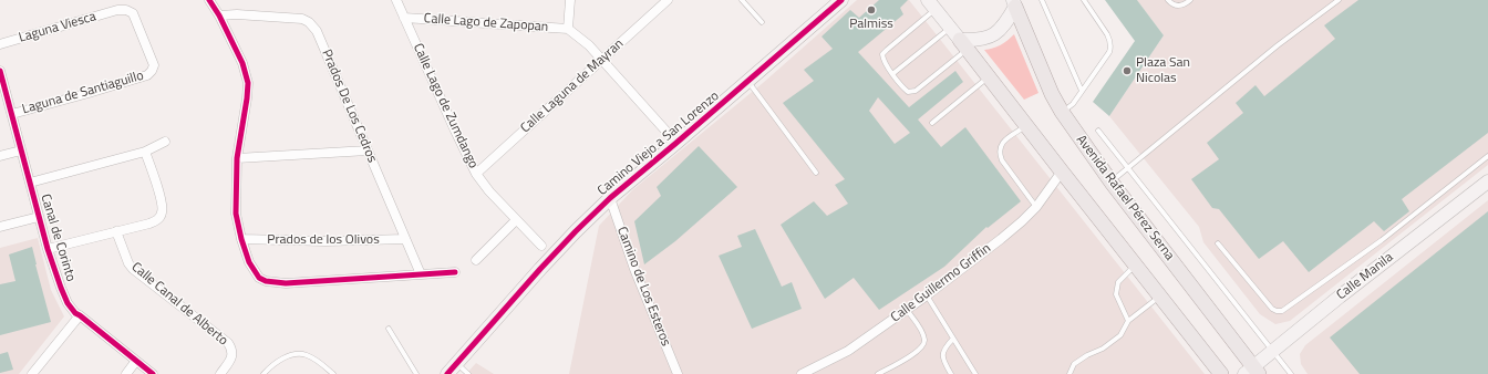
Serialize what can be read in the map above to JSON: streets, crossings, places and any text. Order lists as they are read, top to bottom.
{
  "streets": {
    "main road": ["Avenida Rafael Pérez Serna"],
    "street": [
      "Calle Lago de Zapopan",
      "Laguna Viesca",
      "Calle Laguna de Mayran",
      "Laguna de Santiaguillo",
      "Prados De Los Cedros",
      "Calle Lago de Zumdango",
      "Camino Viejo a San Lorenzo",
      "Canal de Corinto",
      "Prados de los Olivos",
      "Calle Manila",
      "Calle Guillermo Griffin",
      "Camino de Los Esteros",
      "Calle Canal de Alberto"
    ]
  },
  "crossings": [
    ["Calle Lago de Zapopan", "Calle Lago de Zumdango"],
    ["Laguna Viesca", "Laguna de Santiaguillo"],
    ["Calle Laguna de Mayran", "Calle Lago de Zumdango"],
    ["Laguna de Santiaguillo", "Canal de Corinto"],
    ["Prados De Los Cedros", "Prados de los Olivos"],
    ["Camino Viejo a San Lorenzo", "Camino de Los Esteros"],
    ["Avenida Rafael Pérez Serna", "Calle Manila"]
  ],
  "places": ["Palmiss", "Plaza San Nicolas"]
}
